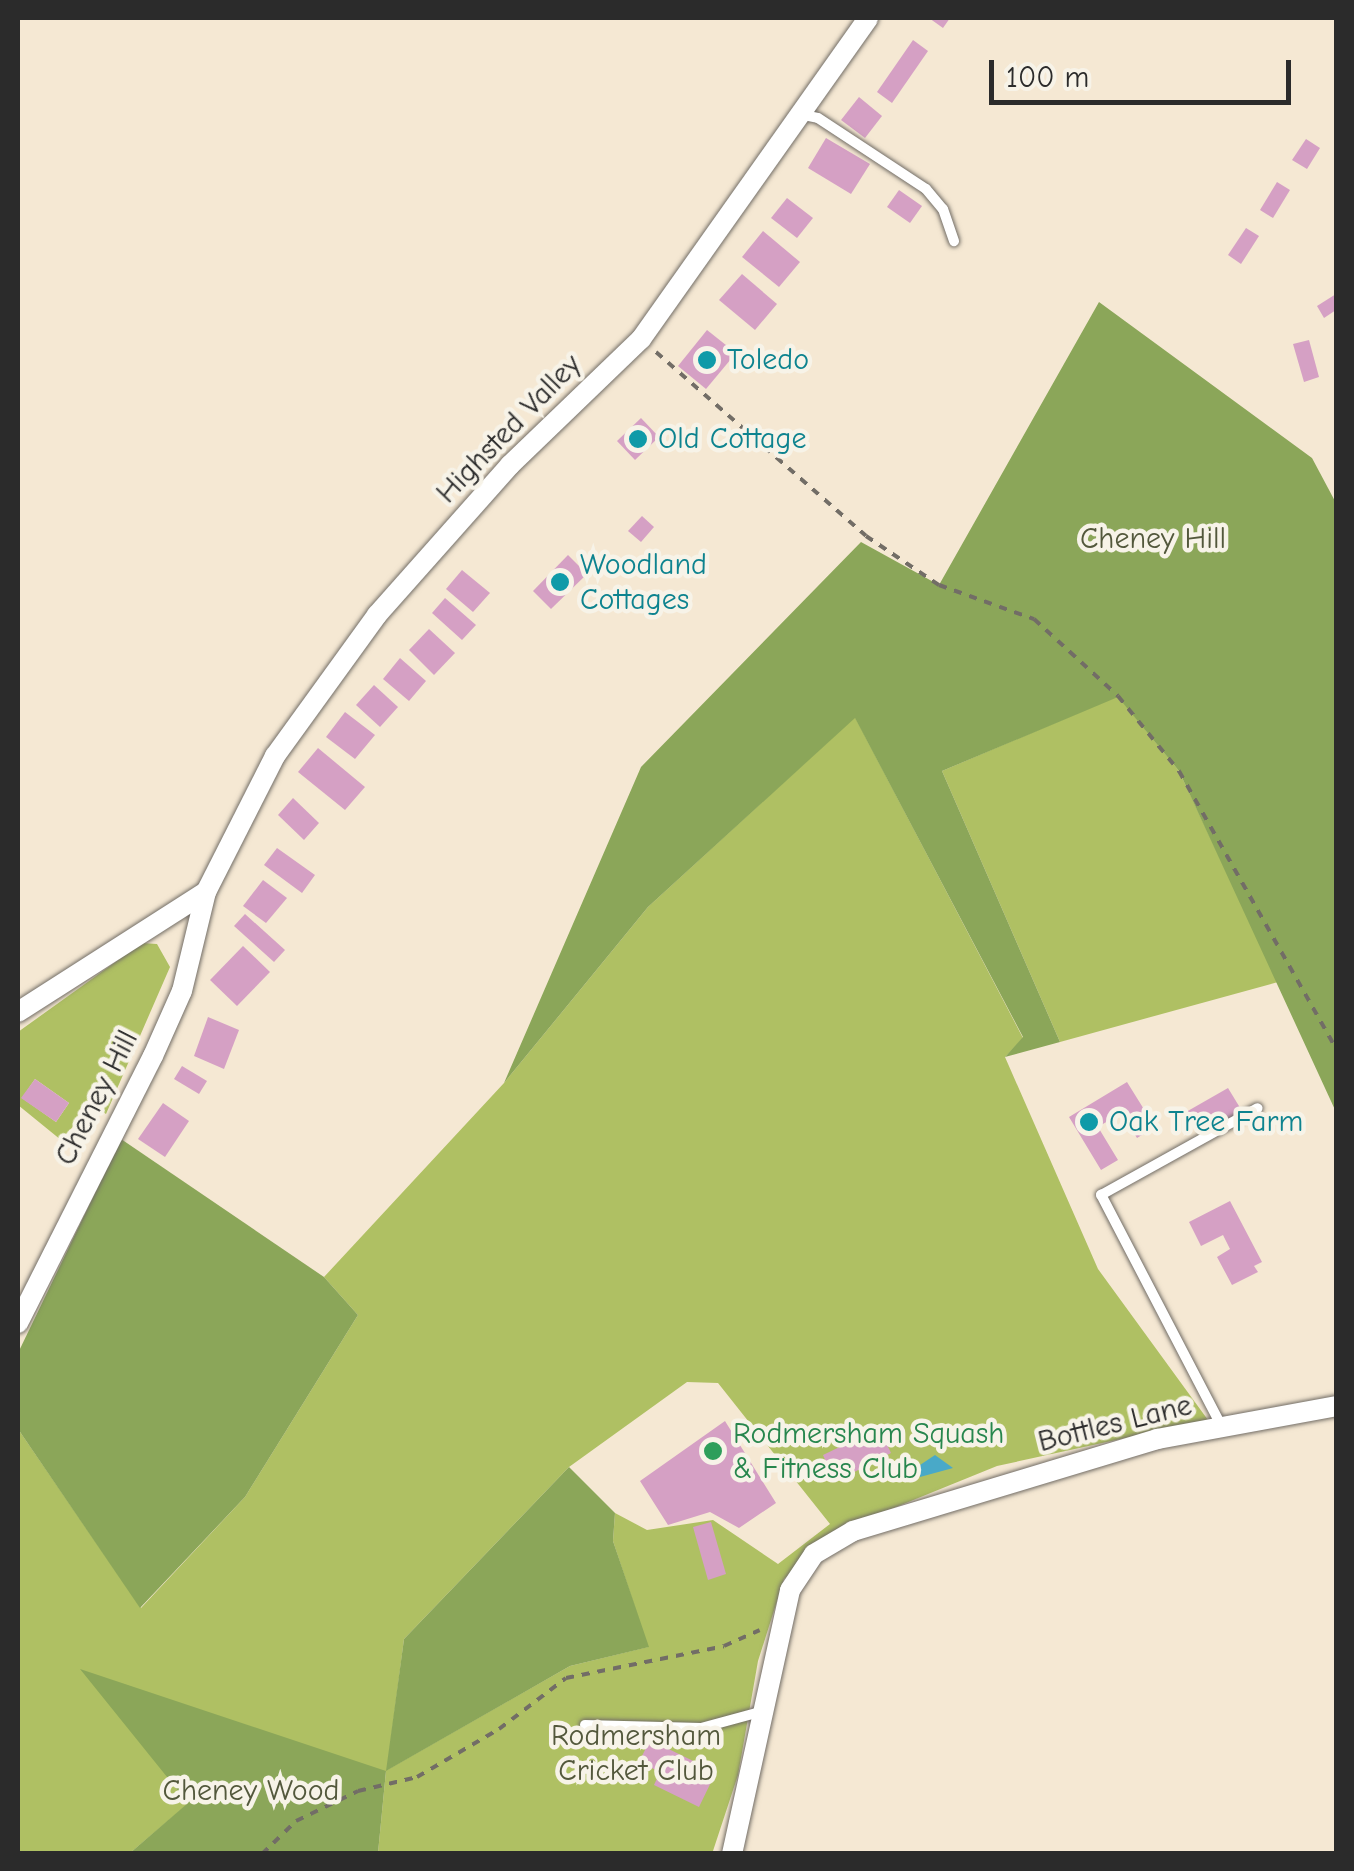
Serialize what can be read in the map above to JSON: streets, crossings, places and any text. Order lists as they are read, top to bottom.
{
  "streets": {
    "street": ["Highsted Valley", "Cheney Hill", "Bottles Lane"]
  },
  "crossings": [
    ["Highsted Valley", "Cheney Hill"]
  ],
  "parks": ["Cheney Hill", "Rodmersham Cricket Club", "Cheney Wood"],
  "places": [
    "Toledo",
    "Old Cottage",
    "Woodland Cottages",
    "Oak Tree Farm",
    "Rodmersham Squash & Fitness Club"
  ],
  "scale_bar": "100 m"
}
